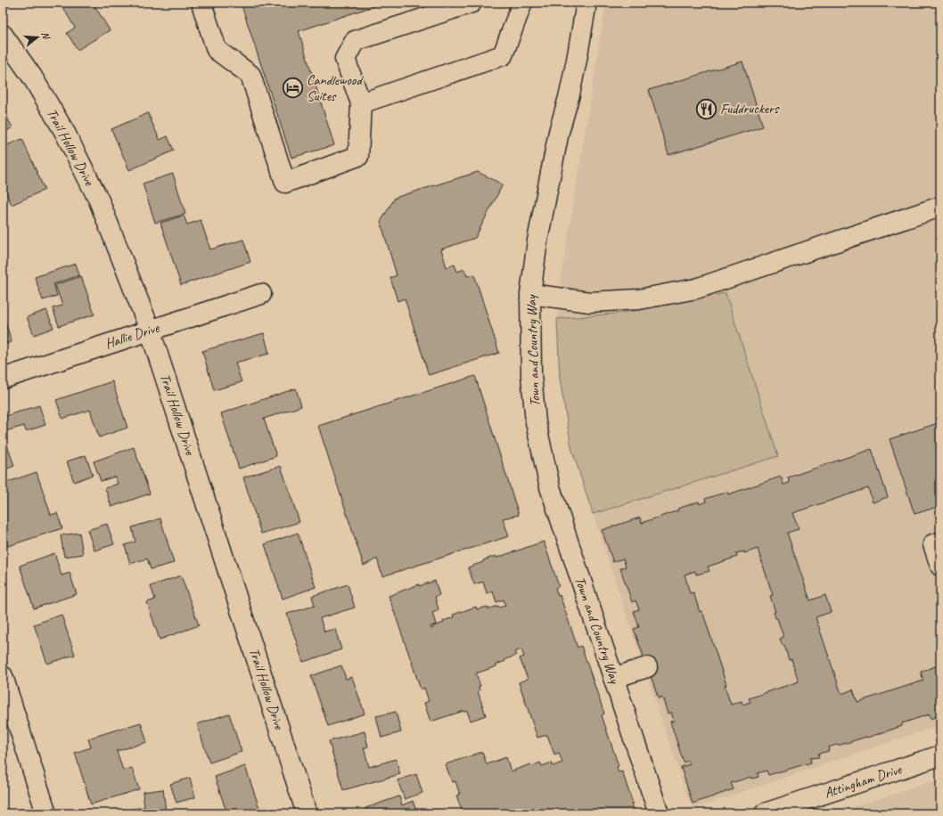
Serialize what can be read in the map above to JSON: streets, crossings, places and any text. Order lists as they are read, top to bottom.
{
  "streets": {
    "street": [
      "Trail Hollow Drive",
      "Hallie Drive",
      "Town and Country Way",
      "Attingham Drive"
    ]
  },
  "crossings": [
    ["Trail Hollow Drive", "Hallie Drive"]
  ],
  "places": {
    "hotel": ["Candlewood Suites"],
    "restaurant": ["Fuddruckers"]
  },
  "north": "right"
}
